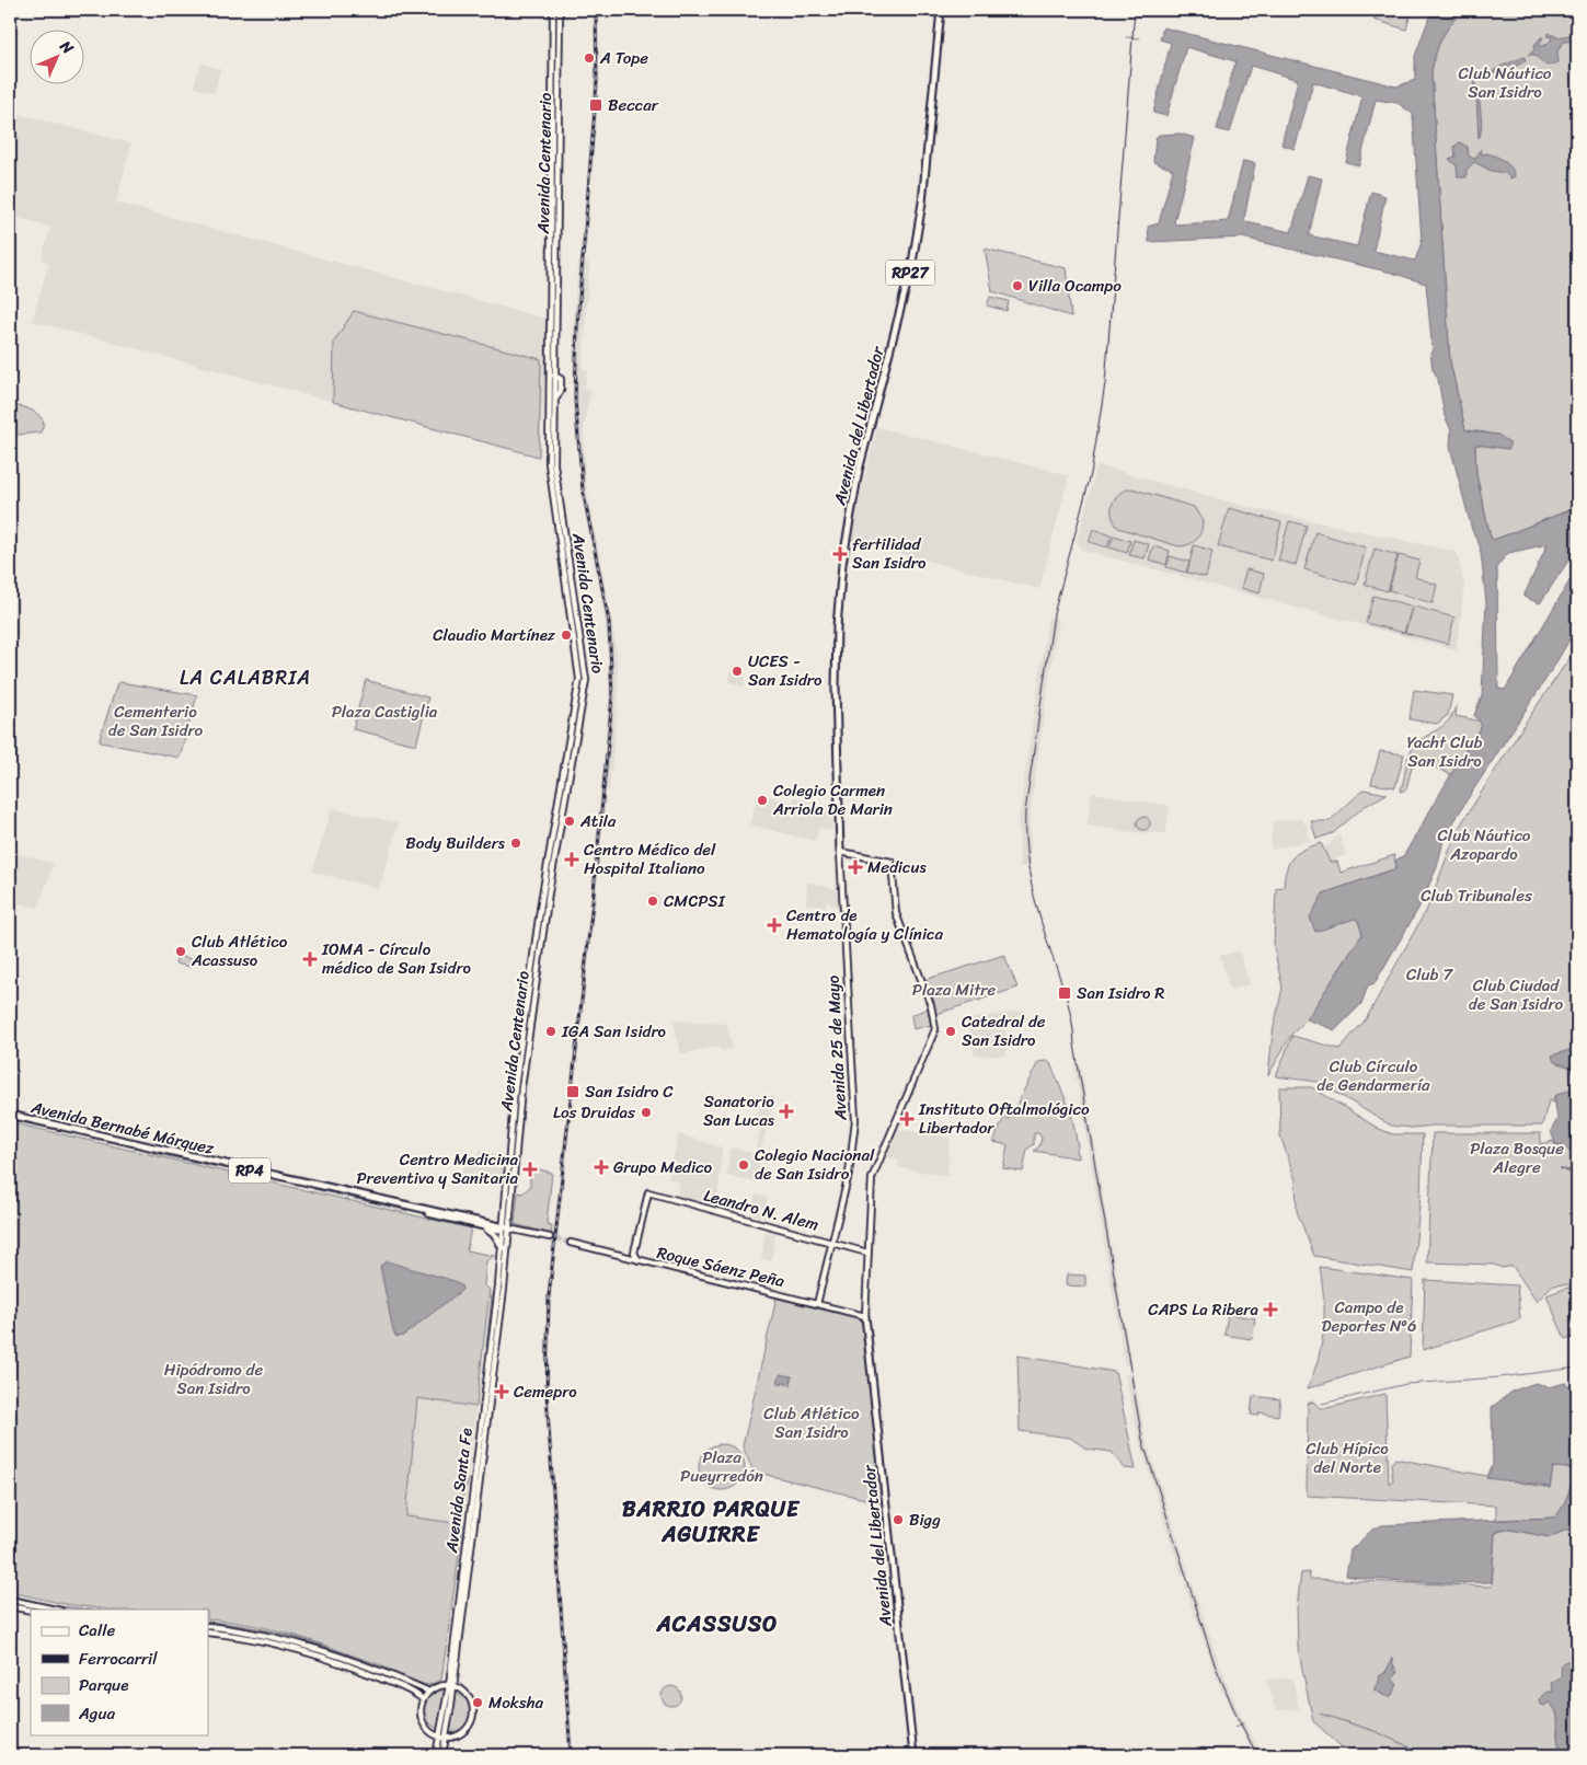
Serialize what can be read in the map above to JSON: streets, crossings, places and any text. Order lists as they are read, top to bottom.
{
  "streets": {
    "main road": [
      "Avenida Centenario",
      "RP27",
      "Avenida del Libertador",
      "Avenida 25 de Mayo",
      "Avenida Bernabé Márquez",
      "RP4",
      "Leandro N. Alem",
      "Roque Sáenz Peña",
      "Avenida Santa Fe"
    ]
  },
  "crossings": [
    ["Avenida Centenario", "Avenida Bernabé Márquez"],
    ["Avenida Centenario", "RP4"],
    ["Avenida Centenario", "Avenida Santa Fe"],
    ["Avenida del Libertador", "Avenida 25 de Mayo"],
    ["Avenida del Libertador", "Leandro N. Alem"],
    ["Avenida del Libertador", "Roque Sáenz Peña"],
    ["Avenida 25 de Mayo", "Leandro N. Alem"],
    ["Avenida 25 de Mayo", "Roque Sáenz Peña"],
    ["Avenida Bernabé Márquez", "RP4"],
    ["Avenida Bernabé Márquez", "Avenida Santa Fe"],
    ["RP4", "Avenida Santa Fe"]
  ],
  "districts": ["LA CALABRIA", "BARRIO PARQUE AGUIRRE", "ACASSUSO"],
  "parks": [
    "Club Náutico San Isidro",
    "Cementerio de San Isidro",
    "Plaza Castiglia",
    "Yacht Club San Isidro",
    "Club Náutico Azopardo",
    "Club Tribunales",
    "Club 7",
    "Club Ciudad de San Isidro",
    "Plaza Mitre",
    "Club Círculo de Gendarmería",
    "Plaza Bosque Alegre",
    "Campo de Deportes Nº6",
    "Hipódromo de San Isidro",
    "Club Atlético San Isidro",
    "Club Hípico del Norte",
    "Plaza Pueyrredón"
  ],
  "places": {
    "other": [
      "A Tope",
      "Villa Ocampo",
      "Claudio Martínez",
      "UCES - San Isidro",
      "Colegio Carmen Arriola De Marin",
      "Atila",
      "Body Builders",
      "CMCPSI",
      "Club Atlético Acassuso",
      "IGA San Isidro",
      "Catedral de San Isidro",
      "Los Druidas",
      "Colegio Nacional de San Isidro",
      "Bigg",
      "Moksha"
    ],
    "transit": ["Beccar", "San Isidro R", "San Isidro C"],
    "health": [
      "fertilidad San Isidro",
      "Centro Médico del Hospital Italiano",
      "Medicus",
      "Centro de Hematología y Clínica",
      "IOMA - Círculo médico de San Isidro",
      "Sanatorio San Lucas",
      "Instituto Oftalmológico Libertador",
      "Grupo Medico",
      "Centro Medicina Preventiva y Sanitaria",
      "CAPS La Ribera",
      "Cemepro"
    ]
  },
  "legend": [
    "Calle",
    "Ferrocarril",
    "Parque",
    "Agua"
  ],
  "north": "top right"
}
